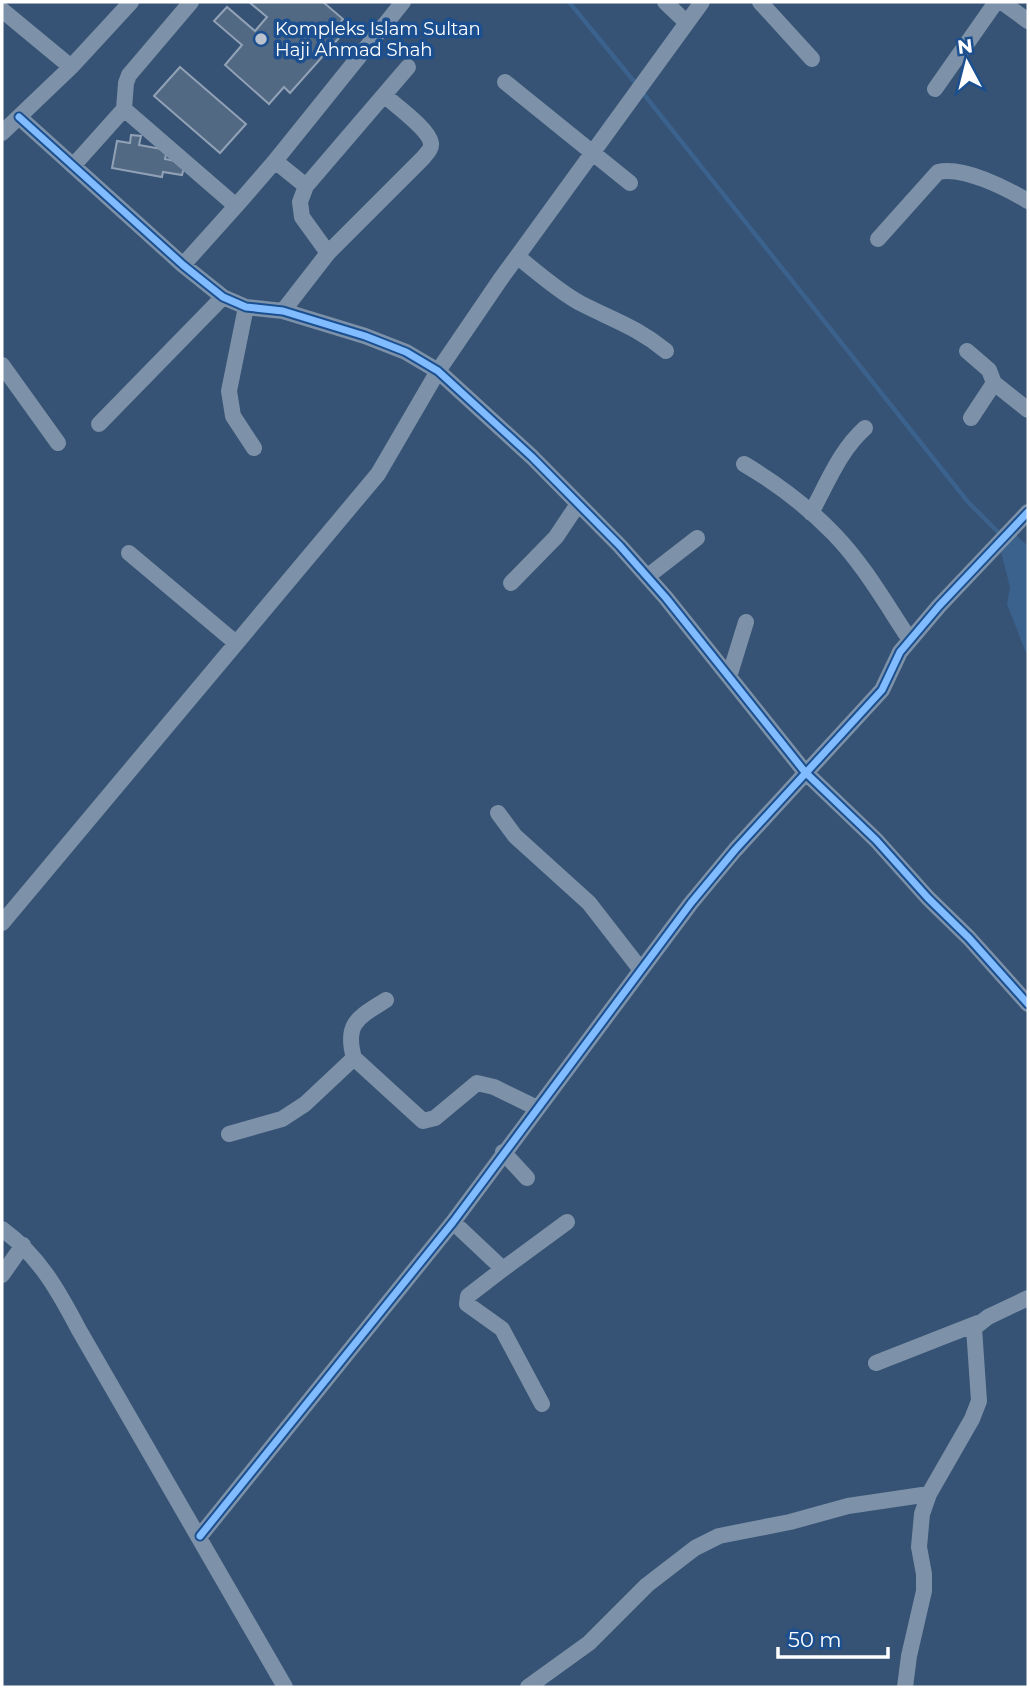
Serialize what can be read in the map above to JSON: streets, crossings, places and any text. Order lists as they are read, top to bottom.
{
  "places": ["Kompleks Islam Sultan Haji Ahmad Shah"],
  "scale_bar": "50 m",
  "north": "top"
}
